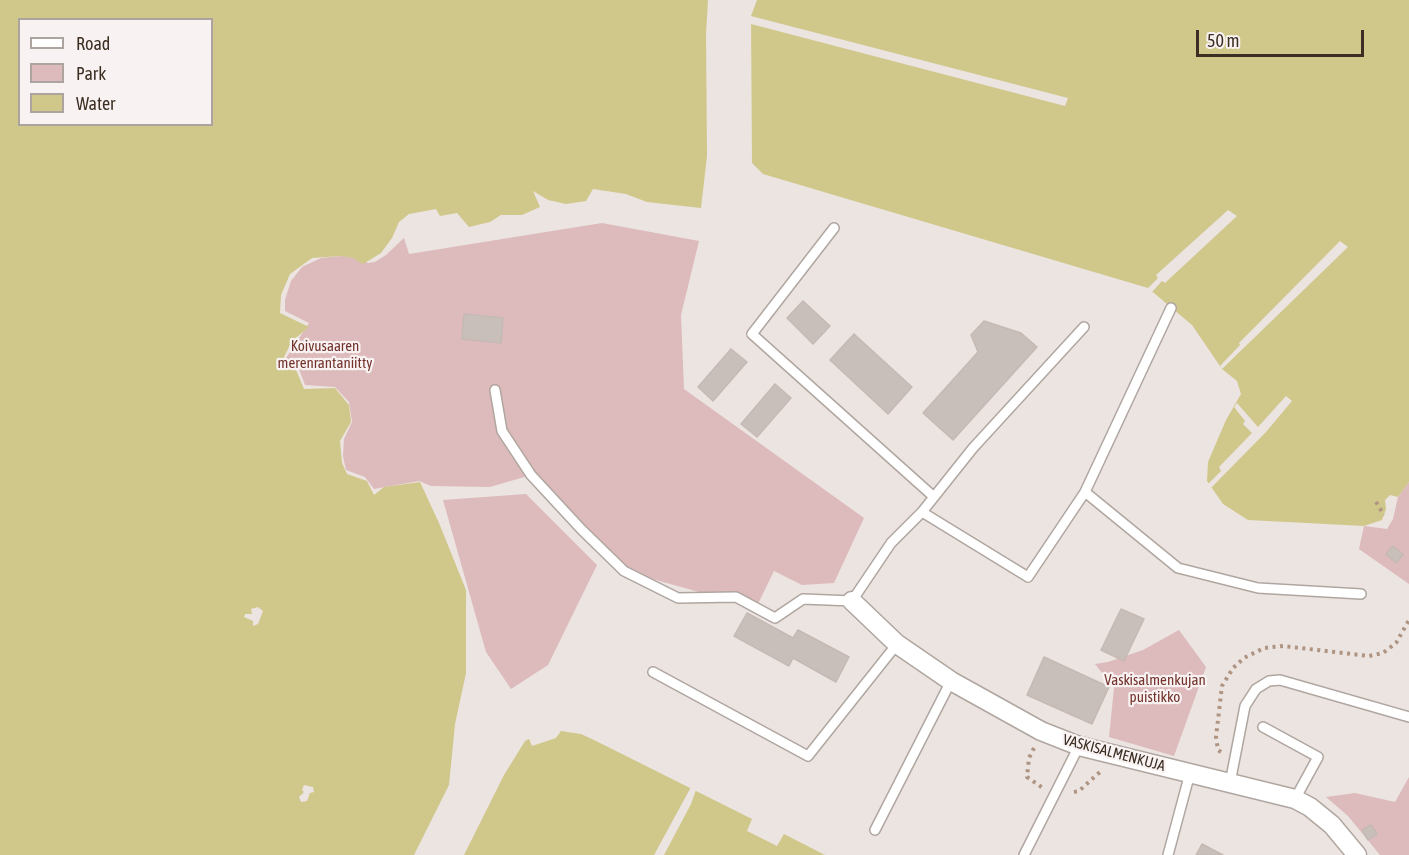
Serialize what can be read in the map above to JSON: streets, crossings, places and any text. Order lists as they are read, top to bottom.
{
  "streets": {
    "street": ["VASKISALMENKUJA"]
  },
  "parks": ["Koivusaaren merenrantaniitty", "Vaskisalmenkujan puistikko"],
  "legend": ["Road", "Park", "Water"],
  "scale_bar": "50 m"
}
